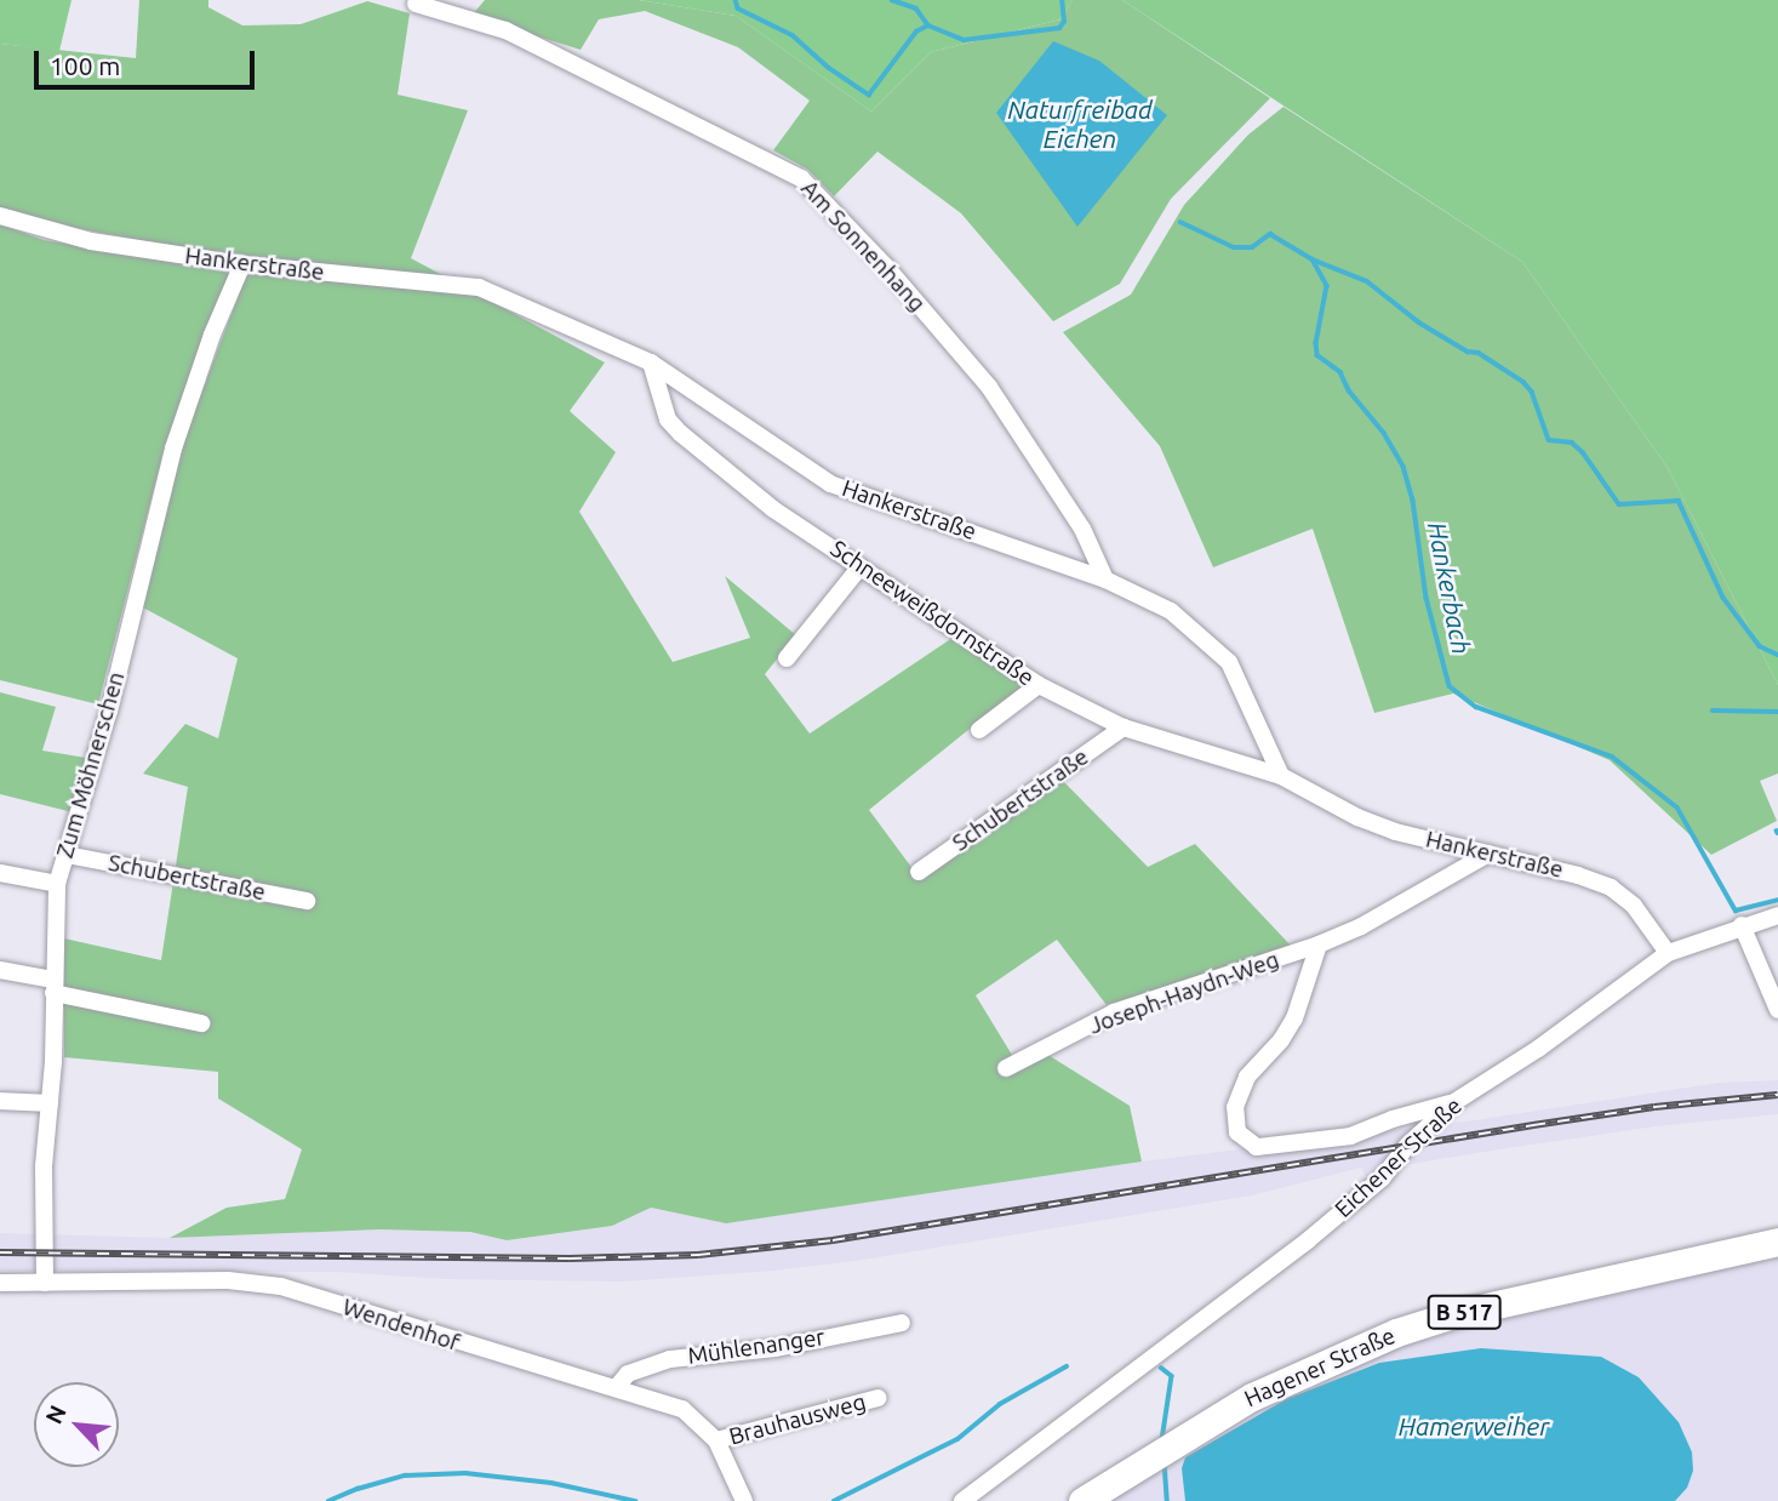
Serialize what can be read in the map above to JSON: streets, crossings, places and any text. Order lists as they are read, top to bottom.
{
  "streets": {
    "main road": ["B 517", "Hagener Straße"],
    "street": [
      "Am Sonnenhang",
      "Hankerstraße",
      "Schneeweißdornstraße",
      "Zum Möhnerschen",
      "Schubertstraße",
      "Joseph-Haydn-Weg",
      "Eichener Straße",
      "Wendenhof",
      "Mühlenanger",
      "Brauhausweg"
    ]
  },
  "crossings": [
    ["Am Sonnenhang", "Hankerstraße"],
    ["Hankerstraße", "Schneeweißdornstraße"],
    ["Hankerstraße", "Zum Möhnerschen"],
    ["Hankerstraße", "Joseph-Haydn-Weg"],
    ["Hankerstraße", "Eichener Straße"],
    ["Schneeweißdornstraße", "Schubertstraße"],
    ["Zum Möhnerschen", "Schubertstraße"],
    ["Zum Möhnerschen", "Wendenhof"],
    ["Wendenhof", "Mühlenanger"],
    ["Wendenhof", "Brauhausweg"]
  ],
  "water": ["Naturfreibad Eichen", "Hankerbach", "Hamerweiher"],
  "scale_bar": "100 m",
  "north": "top left"
}
